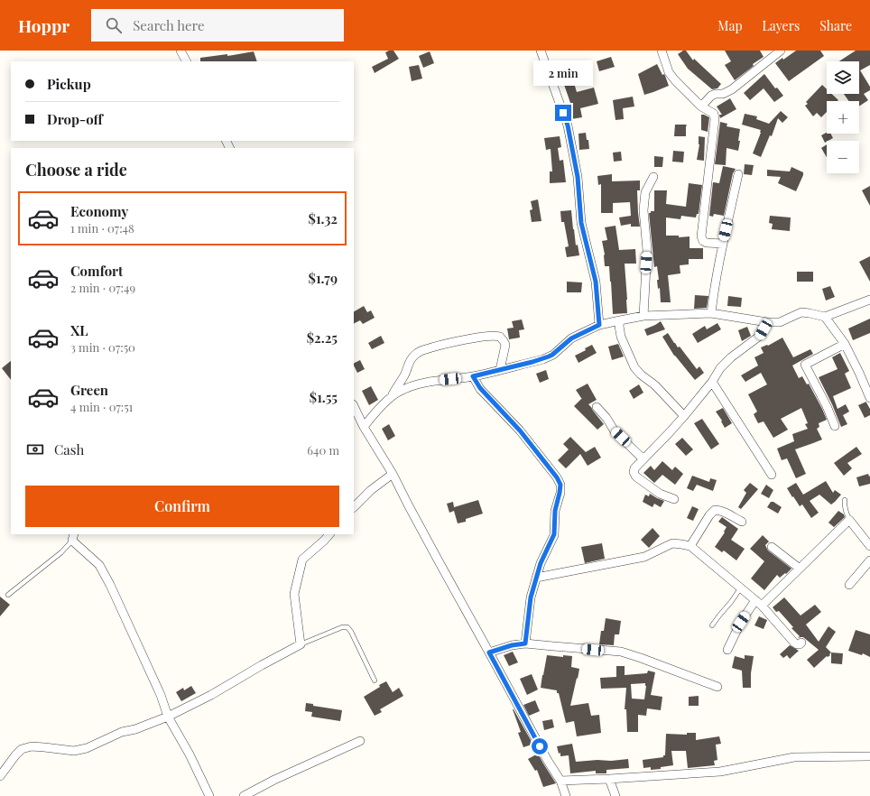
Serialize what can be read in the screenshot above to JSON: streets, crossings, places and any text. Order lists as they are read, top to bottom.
{
  "page": {
    "header": "Hoppr",
    "search": "Search here",
    "nav": ["Map", "Layers", "Share"],
    "bubble": "2 min",
    "map_buttons": ["+", "−"],
    "banner": ["Pickup", "Drop-off"],
    "heading": "Choose a ride",
    "list": [
      {
        "name": "Economy",
        "note": "1 min · 07:48",
        "value": "$1.32"
      },
      {
        "name": "Comfort",
        "note": "2 min · 07:49",
        "value": "$1.79"
      },
      {
        "name": "XL",
        "note": "3 min · 07:50",
        "value": "$2.25"
      },
      {
        "name": "Green",
        "note": "4 min · 07:51",
        "value": "$1.55"
      }
    ],
    "pay": ["Cash", "640 m"],
    "buttons": "Confirm"
  }
}
